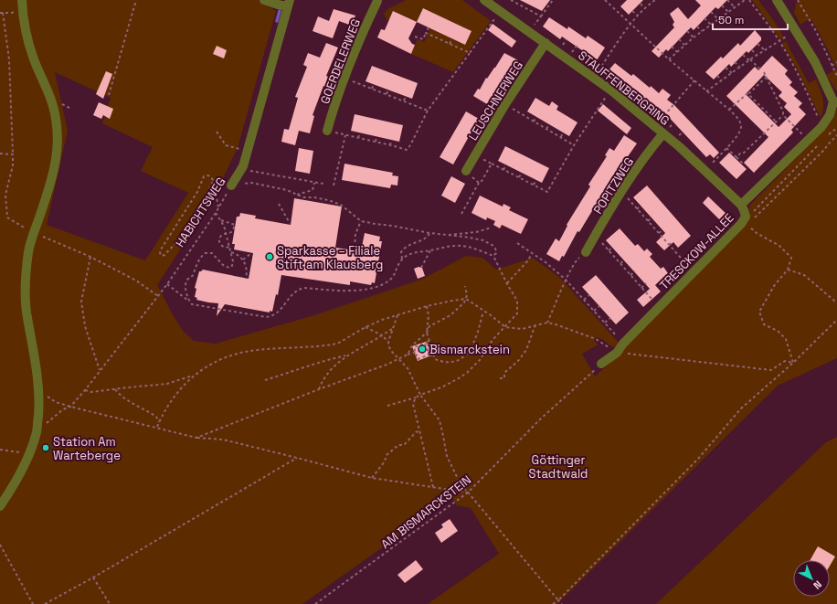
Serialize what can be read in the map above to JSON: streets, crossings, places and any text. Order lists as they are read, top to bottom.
{
  "streets": {
    "street": [
      "GOERDELERWEG",
      "STAUFFENBERGRING",
      "LEUSCHNERWEG",
      "POPITZWEG",
      "HABICHTSWEG",
      "TRESCKOW-ALLEE"
    ],
    "path": ["AM BISMARCKSTEIN"]
  },
  "crossings": [
    ["STAUFFENBERGRING", "LEUSCHNERWEG"],
    ["STAUFFENBERGRING", "POPITZWEG"],
    ["STAUFFENBERGRING", "TRESCKOW-ALLEE"],
    ["TRESCKOW-ALLEE", "AM BISMARCKSTEIN"]
  ],
  "parks": ["Göttinger Stadtwald"],
  "places": ["Sparkasse – Filiale Stift am Klausberg", "Bismarckstein", "Station Am Warteberge"],
  "scale_bar": "50 m",
  "north": "bottom right"
}
